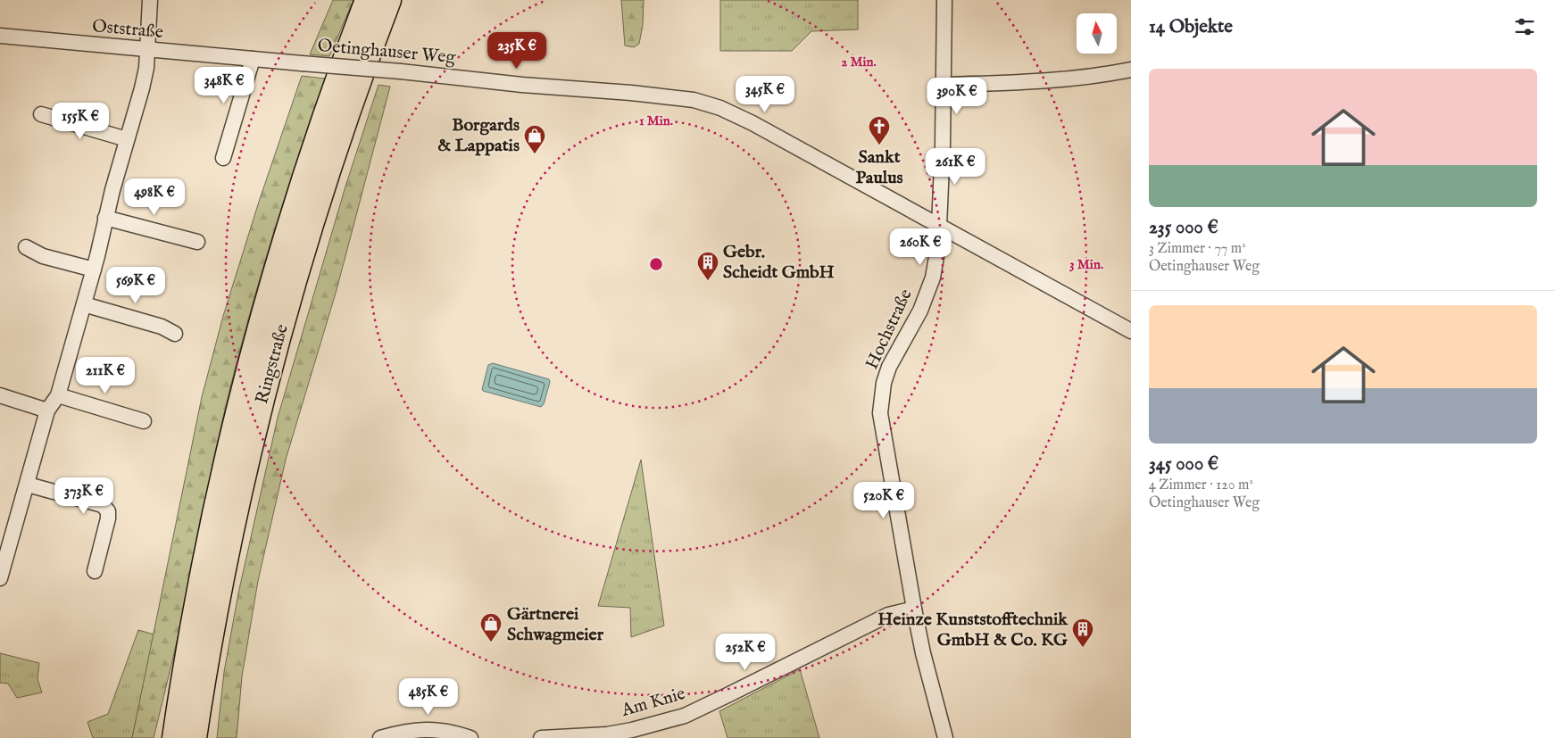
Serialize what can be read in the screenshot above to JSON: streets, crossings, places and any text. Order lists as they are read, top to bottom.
{
  "streets": {
    "highway": ["Ringstraße"],
    "street": [
      "Oststraße",
      "Oetinghauser Weg",
      "Hochstraße",
      "Am Knie"
    ]
  },
  "crossings": [
    ["Oststraße", "Oetinghauser Weg"],
    ["Oetinghauser Weg", "Hochstraße"],
    ["Hochstraße", "Am Knie"]
  ],
  "places": {
    "church": ["Sankt Paulus"],
    "shop": ["Borgards & Lappatis", "Gärtnerei Schwagmeier"],
    "building": ["Gebr. Scheidt GmbH", "Heinze Kunststofftechnik GmbH & Co. KG"]
  },
  "north": "top",
  "page": {
    "heading": "14 Objekte",
    "price": [
      "235K €",
      "348K €",
      "345K €",
      "390K €",
      "155K €",
      "261K €",
      "498K €",
      "260K €",
      "569K €",
      "211K €",
      "373K €",
      "520K €",
      "252K €",
      "485K €"
    ],
    "list": [
      {
        "name": "235 000 €",
        "note": "3 Zimmer · 77 m² · Oetinghauser Weg"
      },
      {
        "name": "345 000 €",
        "note": "4 Zimmer · 120 m² · Oetinghauser Weg"
      }
    ]
  },
  "rings": ["2 Min.", "1 Min.", "3 Min."]
}
